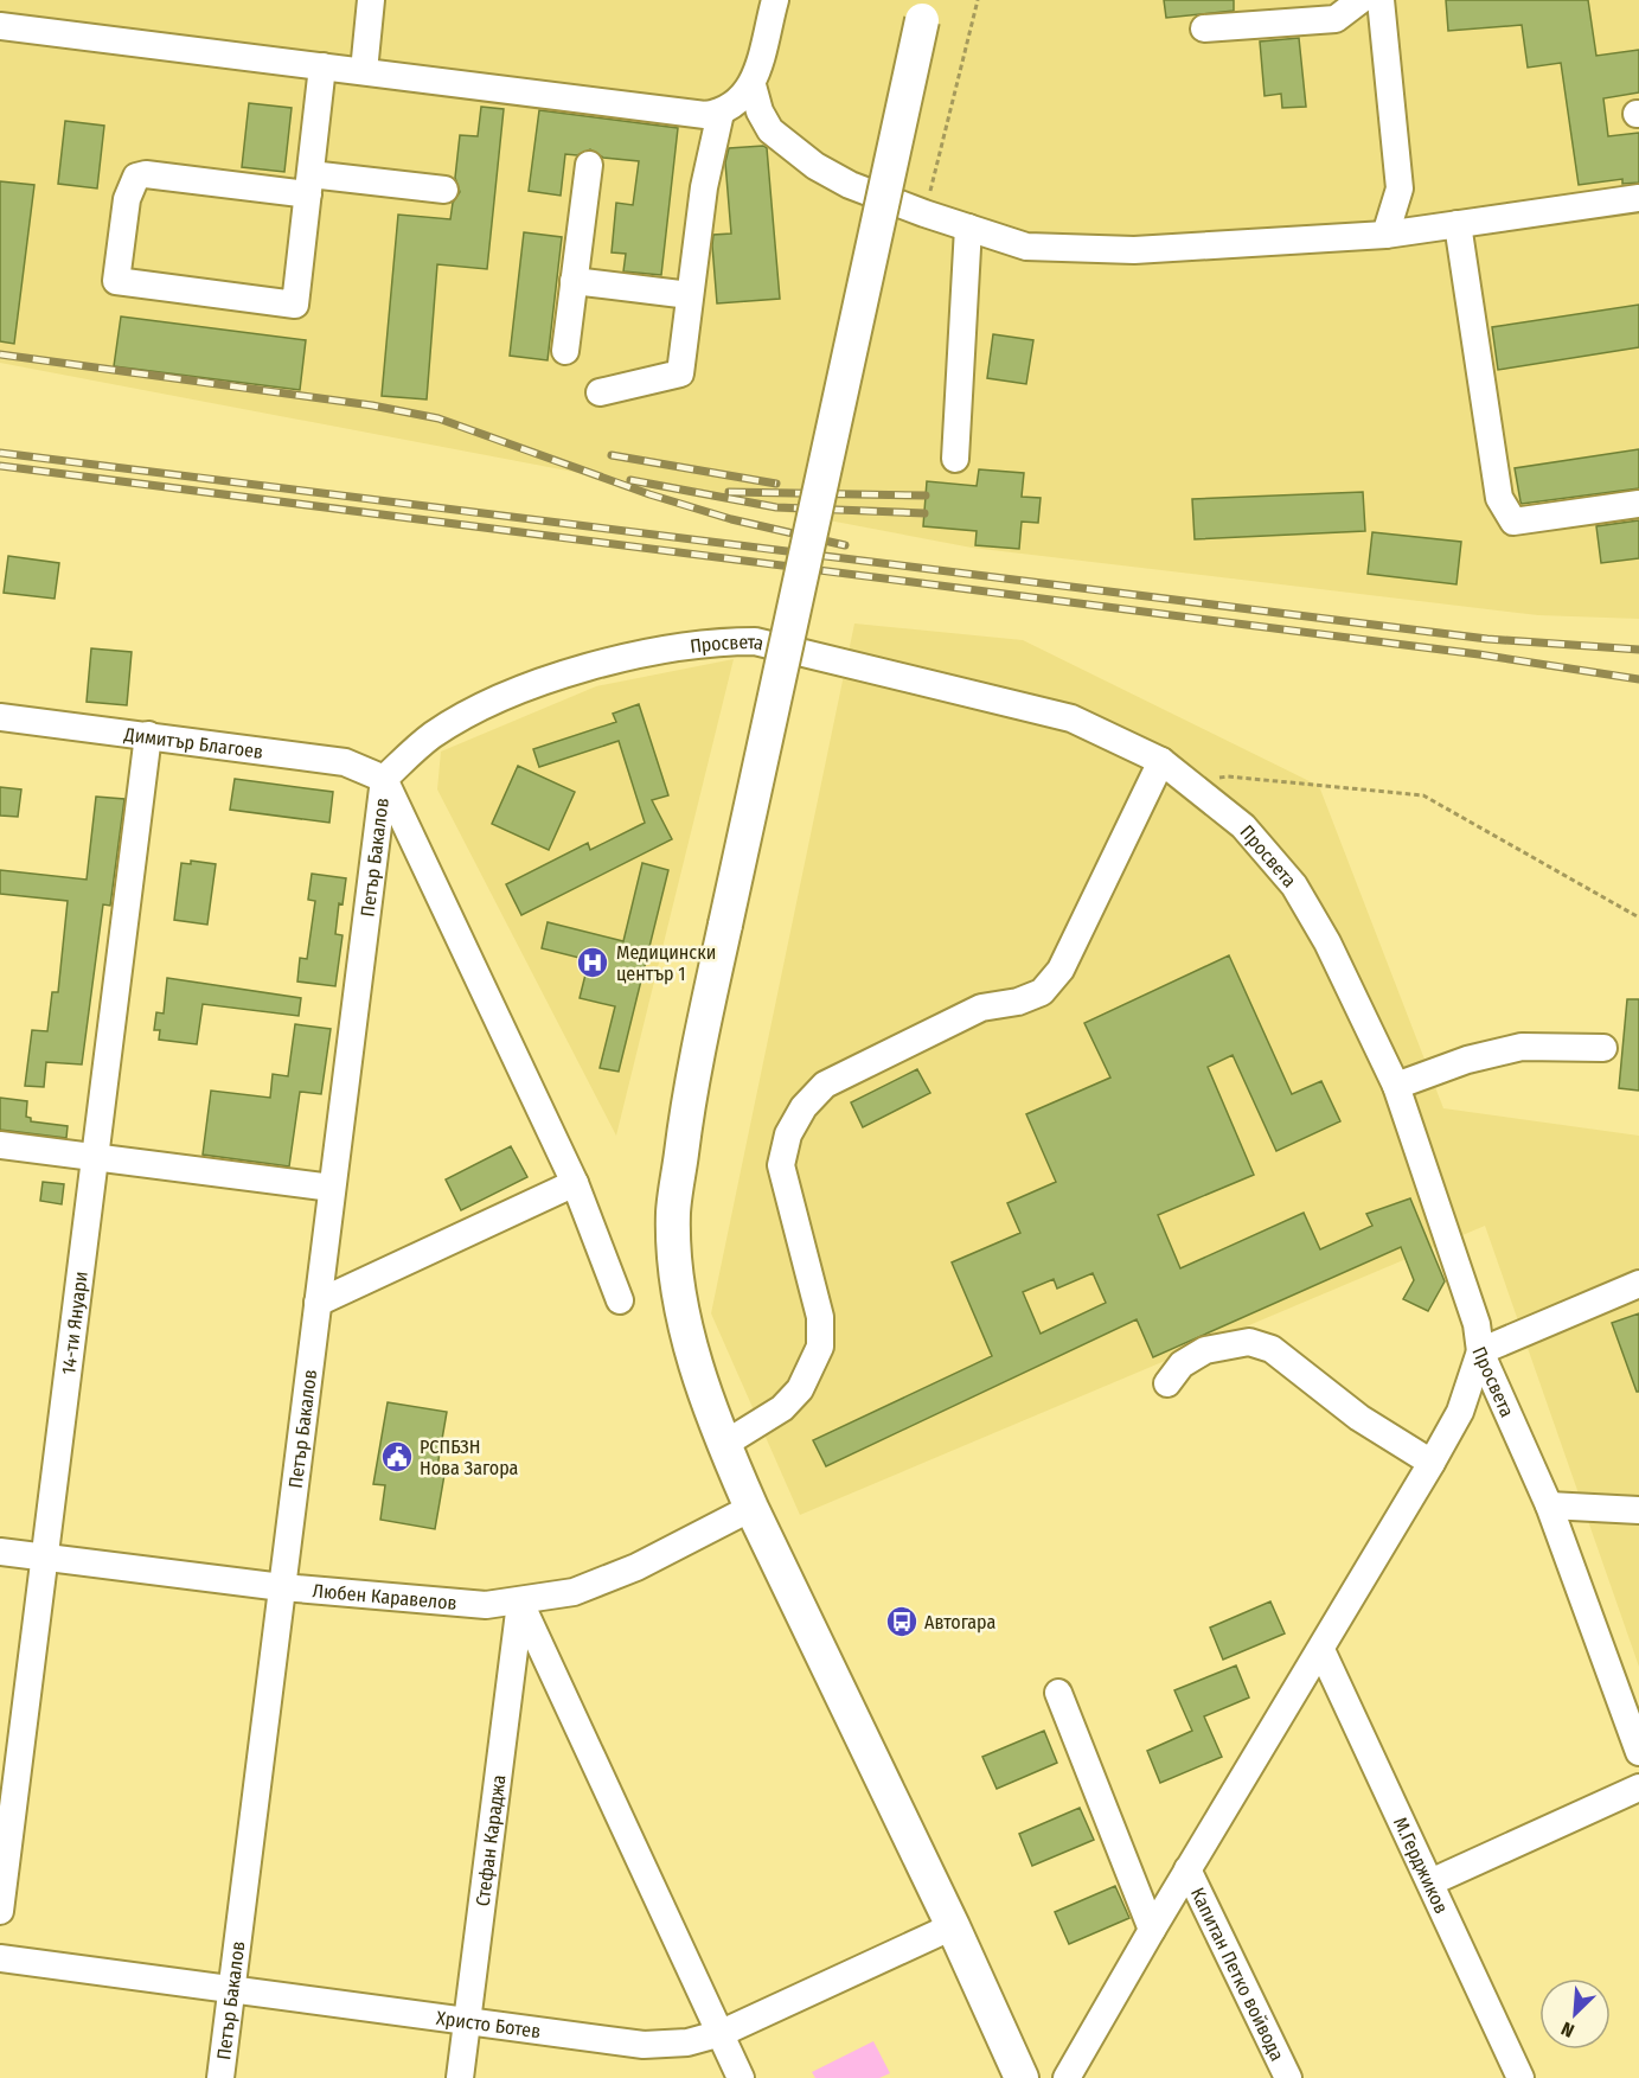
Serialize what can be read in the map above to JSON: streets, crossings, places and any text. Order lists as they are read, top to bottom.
{
  "streets": {
    "street": [
      "Просвета",
      "Димитър Благоев",
      "Петър Бакалов",
      "14-ти Януари",
      "Любен Каравелов",
      "Стефан Караджа",
      "М.Герджиков",
      "Капитан Петко войвода",
      "Христо Ботев"
    ]
  },
  "crossings": [
    ["Просвета", "Димитър Благоев"],
    ["Просвета", "Петър Бакалов"],
    ["Димитър Благоев", "Петър Бакалов"],
    ["Димитър Благоев", "14-ти Януари"],
    ["Петър Бакалов", "Любен Каравелов"],
    ["Петър Бакалов", "Христо Ботев"],
    ["14-ти Януари", "Любен Каравелов"],
    ["Любен Каравелов", "Стефан Караджа"],
    ["Стефан Караджа", "Христо Ботев"]
  ],
  "places": {
    "hospital": ["Медицински център 1"],
    "public building": ["РСПБЗН Нова Загора"],
    "bus stop": ["Автогара"]
  },
  "north": "bottom left"
}
